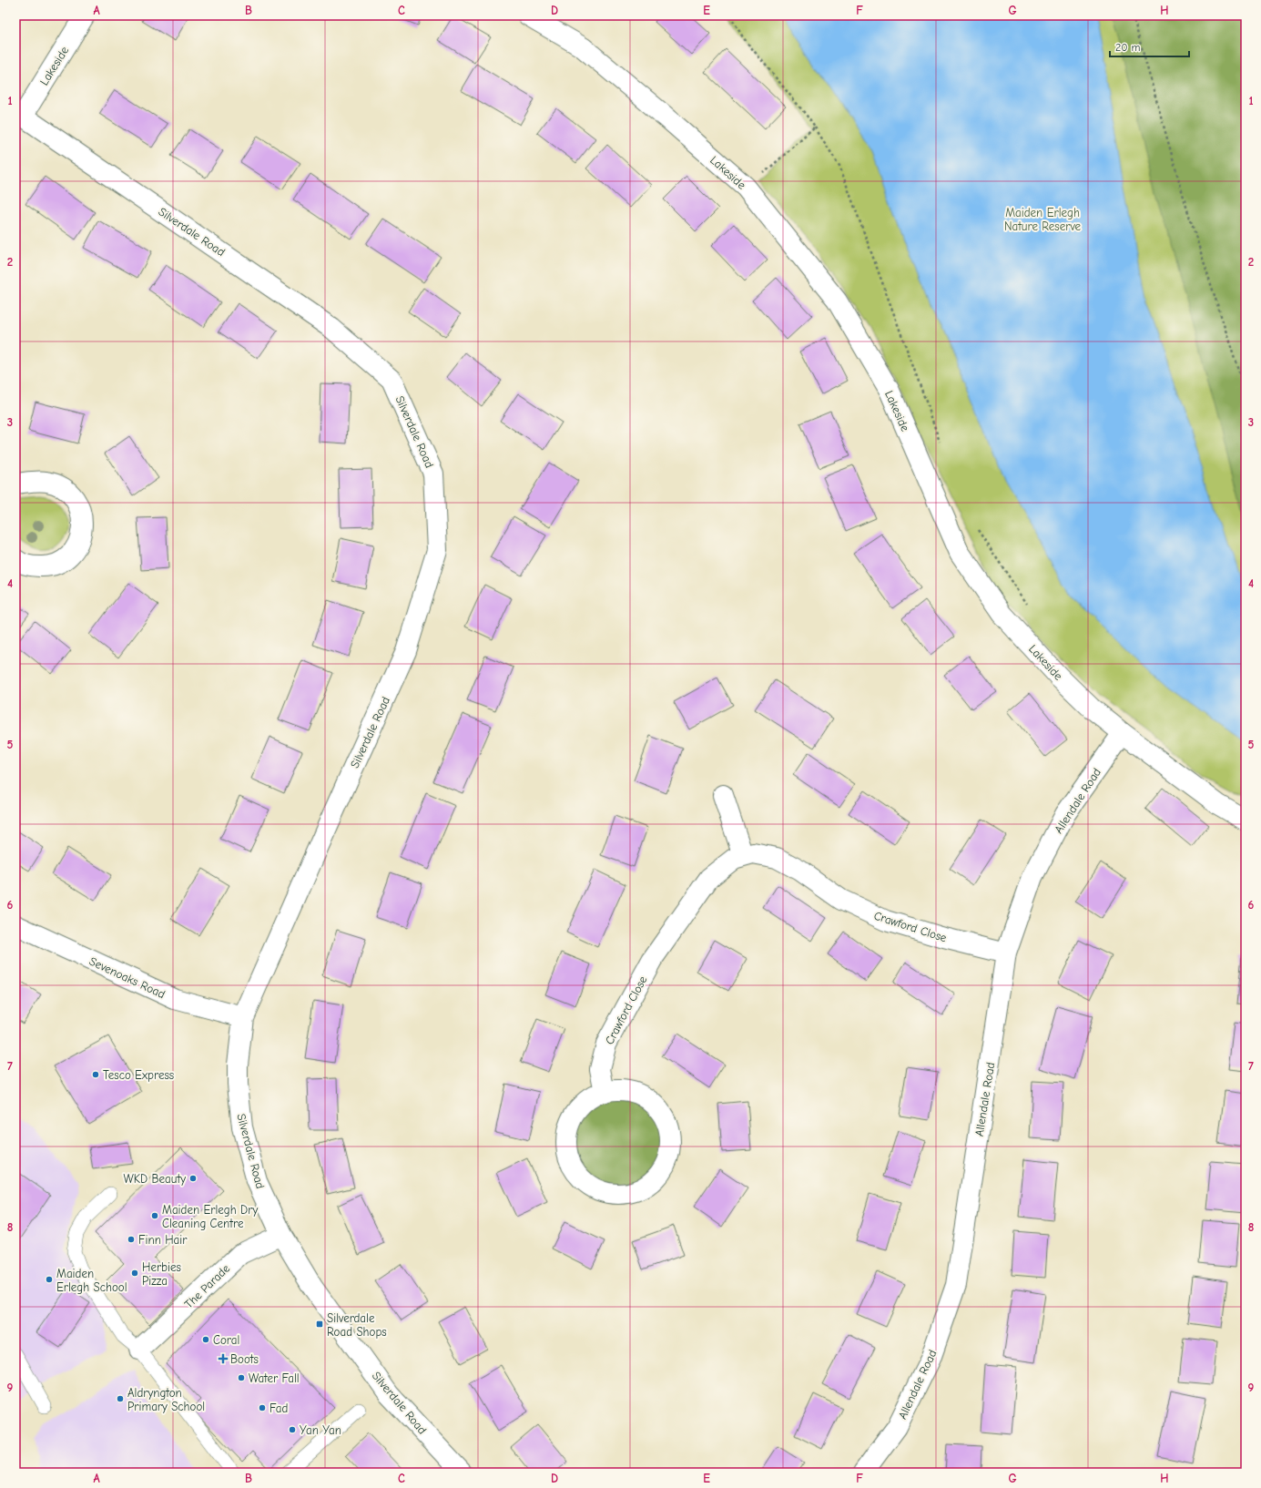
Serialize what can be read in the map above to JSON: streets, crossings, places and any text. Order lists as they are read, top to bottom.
{
  "streets": {
    "street": [
      "Lakeside",
      "Silverdale Road",
      "Allendale Road",
      "Crawford Close",
      "Sevenoaks Road",
      "The Parade"
    ]
  },
  "crossings": [
    ["Lakeside", "Silverdale Road"],
    ["Lakeside", "Allendale Road"],
    ["Silverdale Road", "Sevenoaks Road"],
    ["Silverdale Road", "The Parade"],
    ["Allendale Road", "Crawford Close"]
  ],
  "parks": ["Maiden Erlegh Nature Reserve"],
  "places": {
    "other": [
      "Tesco Express",
      "WKD Beauty",
      "Maiden Erlegh Dry Cleaning Centre",
      "Finn Hair",
      "Herbies Pizza",
      "Maiden Erlegh School",
      "Coral",
      "Water Fall",
      "Aldryngton Primary School",
      "Fad",
      "Yan Yan"
    ],
    "transit": ["Silverdale Road Shops"],
    "health": ["Boots"]
  },
  "scale_bar": "20 m",
  "grid": {
    "columns": [
      "A",
      "B",
      "C",
      "D",
      "E",
      "F",
      "G",
      "H"
    ],
    "rows": [
      "1",
      "2",
      "3",
      "4",
      "5",
      "6",
      "7",
      "8",
      "9"
    ]
  }
}
